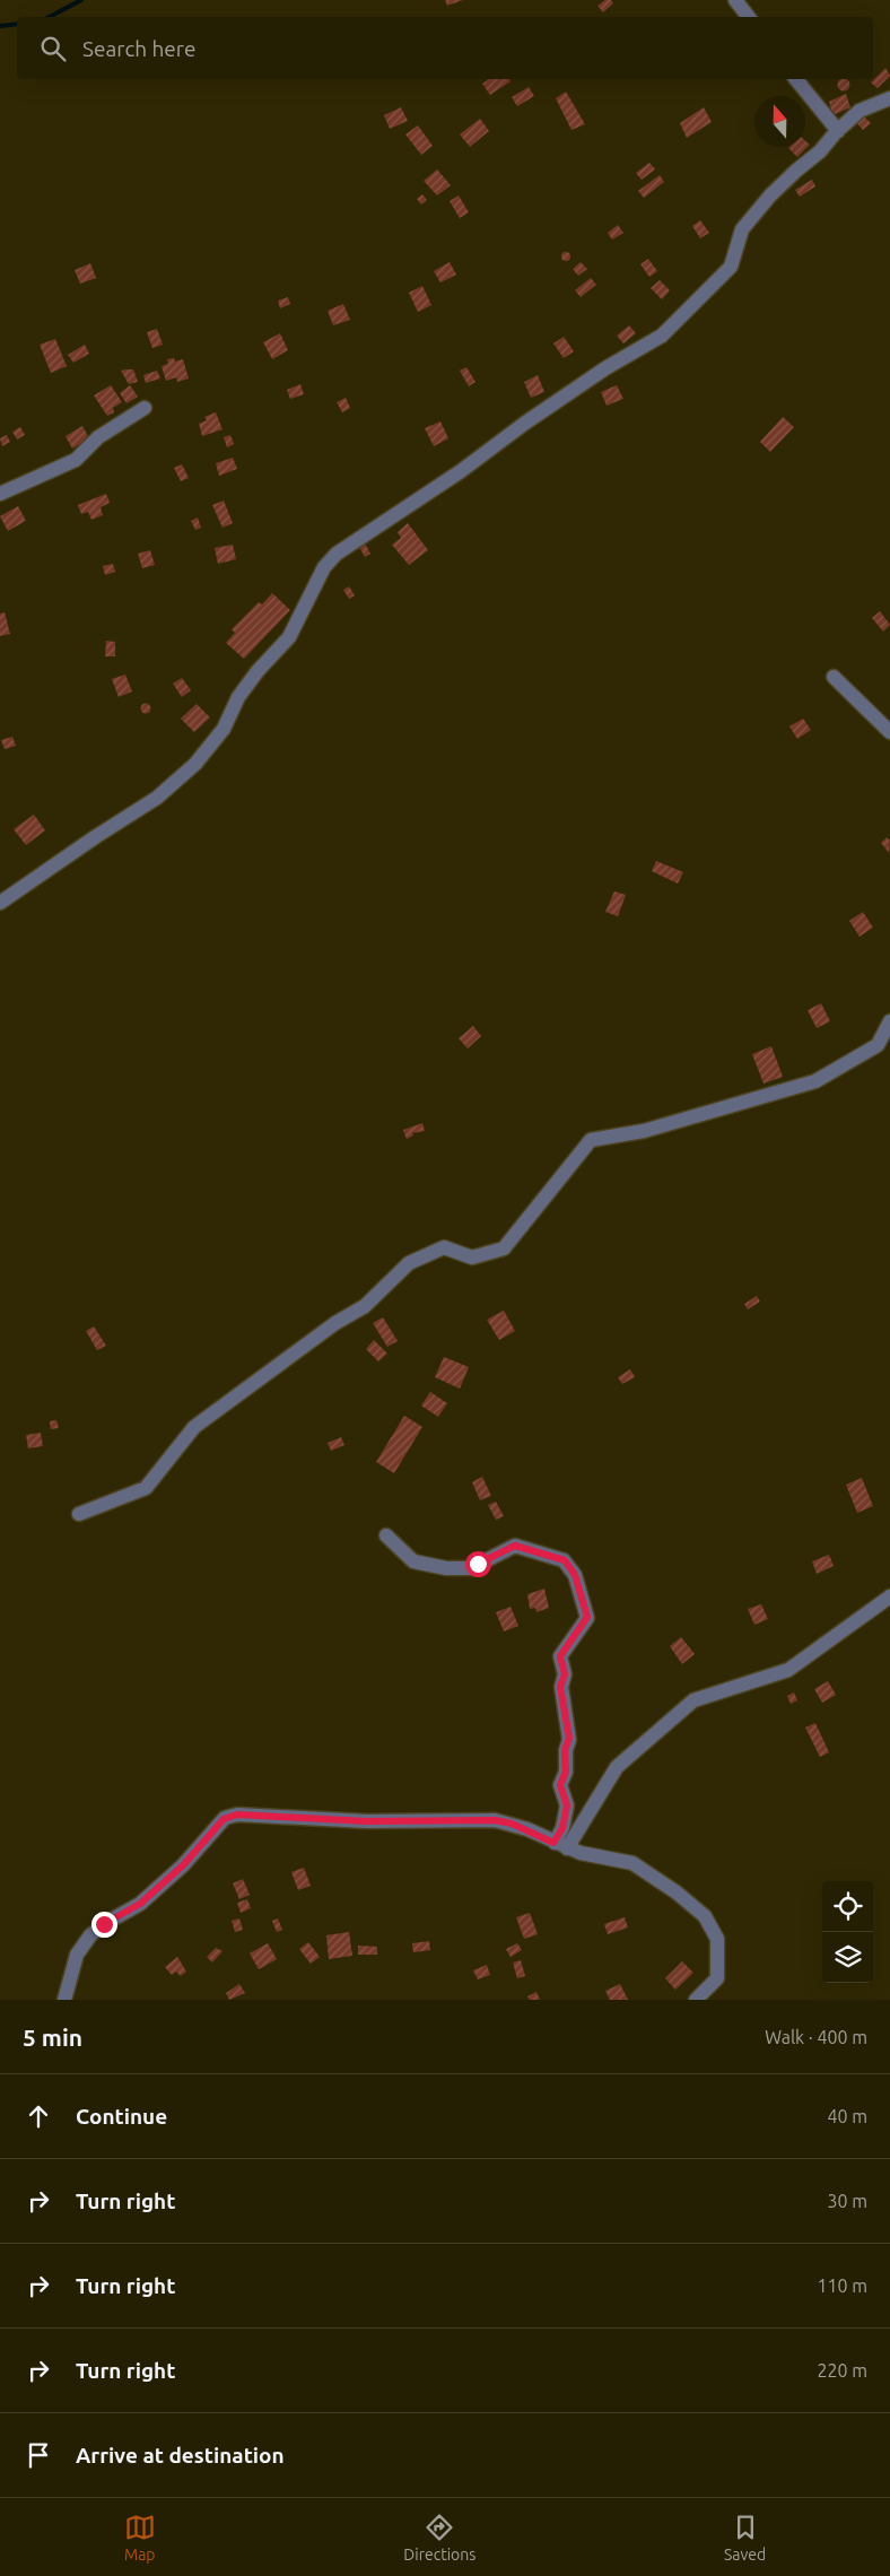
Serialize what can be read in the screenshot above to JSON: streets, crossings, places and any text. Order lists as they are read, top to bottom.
{
  "north": "top",
  "page": {
    "search": "Search here",
    "heading": ["5 min", "Walk · 400 m"],
    "list": [
      ["Continue", "40 m"],
      ["Turn right", "30 m"],
      ["Turn right", "110 m"],
      ["Turn right", "220 m"],
      "Arrive at destination"
    ],
    "nav": ["Map", "Directions", "Saved"]
  }
}
